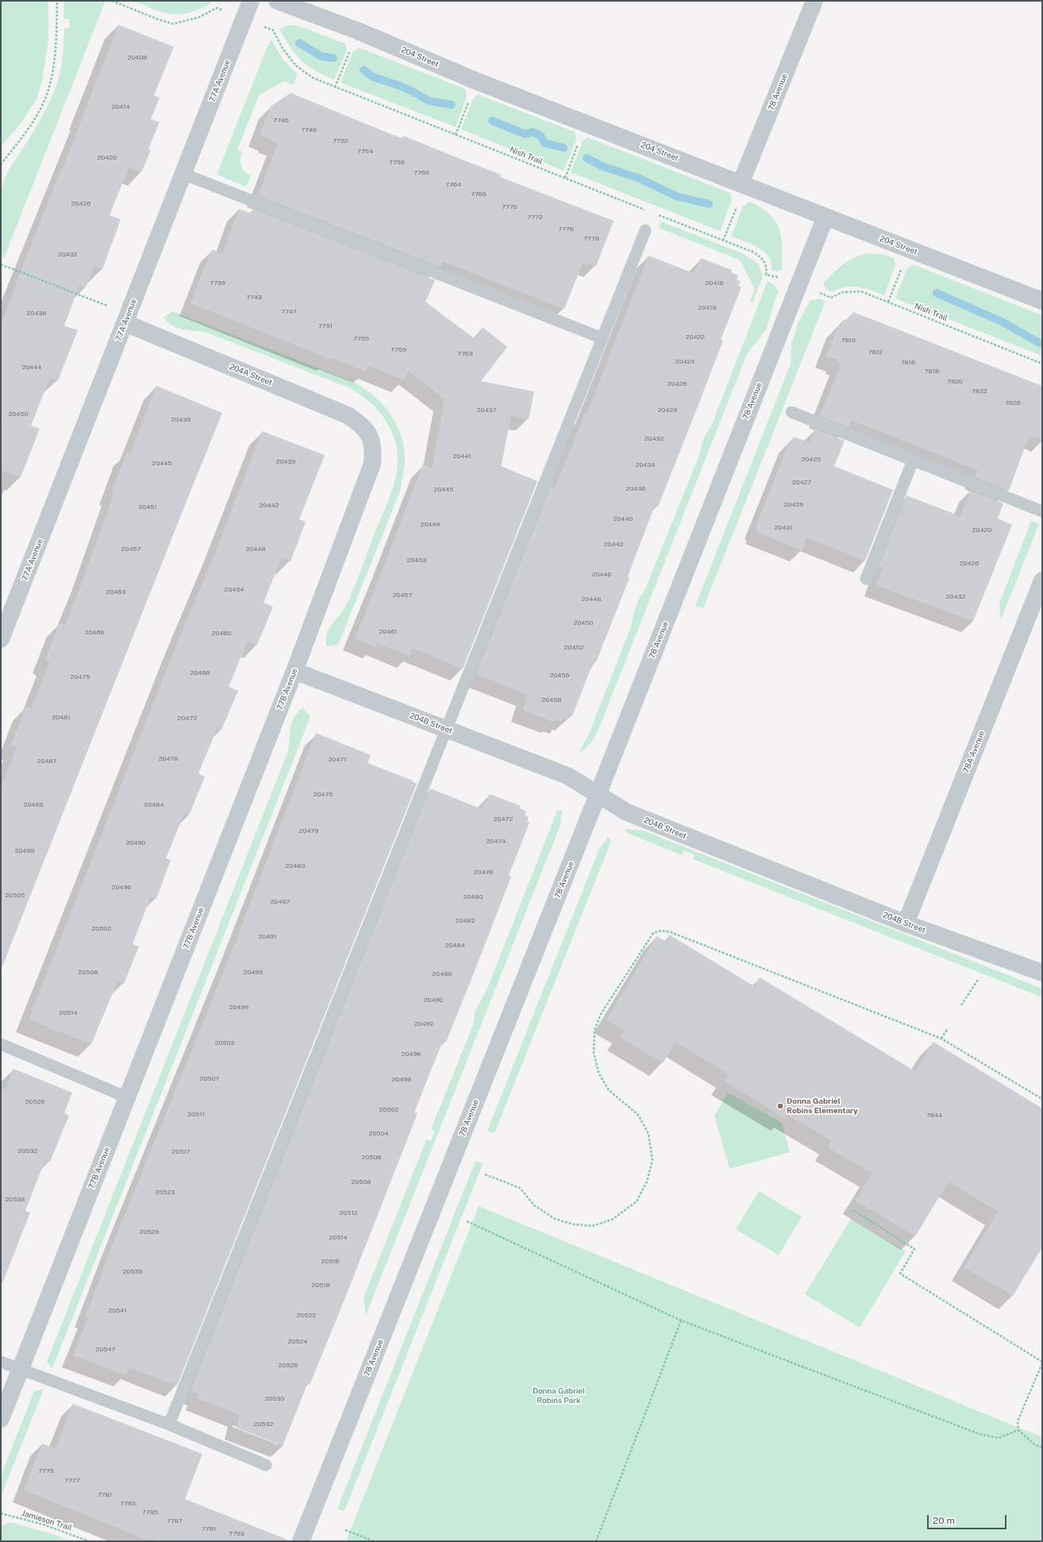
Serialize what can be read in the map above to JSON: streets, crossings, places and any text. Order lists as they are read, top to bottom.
{
  "streets": {
    "street": [
      "204 Street",
      "77A Avenue",
      "78 Avenue",
      "204A Street",
      "77B Avenue",
      "204B Street",
      "78A Avenue"
    ],
    "path": ["Nish Trail", "Jamieson Trail"]
  },
  "crossings": [
    ["204 Street", "78 Avenue"],
    ["77A Avenue", "204A Street"],
    ["78 Avenue", "204B Street"],
    ["204A Street", "77B Avenue"],
    ["77B Avenue", "204B Street"],
    ["204B Street", "78A Avenue"]
  ],
  "parks": ["Donna Gabriel Robins Park"],
  "places": ["Donna Gabriel Robins Elementary"],
  "house_numbers": [
    "20408",
    "20414",
    "7746",
    "7748",
    "7752",
    "7754",
    "20420",
    "7758",
    "7760",
    "7764",
    "7766",
    "20426",
    "7770",
    "7772",
    "7776",
    "7778",
    "20432",
    "7739",
    "20416",
    "7743",
    "20418",
    "7747",
    "20438",
    "7751",
    "20422",
    "7755",
    "7810",
    "7759",
    "7812",
    "7763",
    "20424",
    "7816",
    "20444",
    "7818",
    "7820",
    "20426",
    "7822",
    "7826",
    "20437",
    "20428",
    "20450",
    "20439",
    "20432",
    "20441",
    "20425",
    "20439",
    "20445",
    "20434",
    "20427",
    "20436",
    "20445",
    "20429",
    "20442",
    "20451",
    "20440",
    "20449",
    "20431",
    "20420",
    "20442",
    "20457",
    "20448",
    "20453",
    "20426",
    "20446",
    "20454",
    "20463",
    "20457",
    "20432",
    "20448",
    "20450",
    "20461",
    "20469",
    "20460",
    "20452",
    "20466",
    "20456",
    "20475",
    "20458",
    "20481",
    "20472",
    "20478",
    "20471",
    "20487",
    "20475",
    "20493",
    "20484",
    "20472",
    "20479",
    "20474",
    "20490",
    "20499",
    "20483",
    "20478",
    "20496",
    "20505",
    "20480",
    "20487",
    "20482",
    "20502",
    "20491",
    "20484",
    "20508",
    "20495",
    "20488",
    "20490",
    "20499",
    "20514",
    "20492",
    "20503",
    "20496",
    "20507",
    "20498",
    "20526",
    "20502",
    "20511",
    "7844",
    "20504",
    "20532",
    "20517",
    "20506",
    "20508",
    "20523",
    "20538",
    "20512",
    "20529",
    "20514",
    "20516",
    "20535",
    "20518",
    "20541",
    "20522",
    "20524",
    "20547",
    "20526",
    "20530",
    "20532",
    "7775",
    "7777",
    "7781",
    "7783",
    "7785",
    "7787",
    "7791",
    "7793"
  ],
  "scale_bar": "20 m"
}
